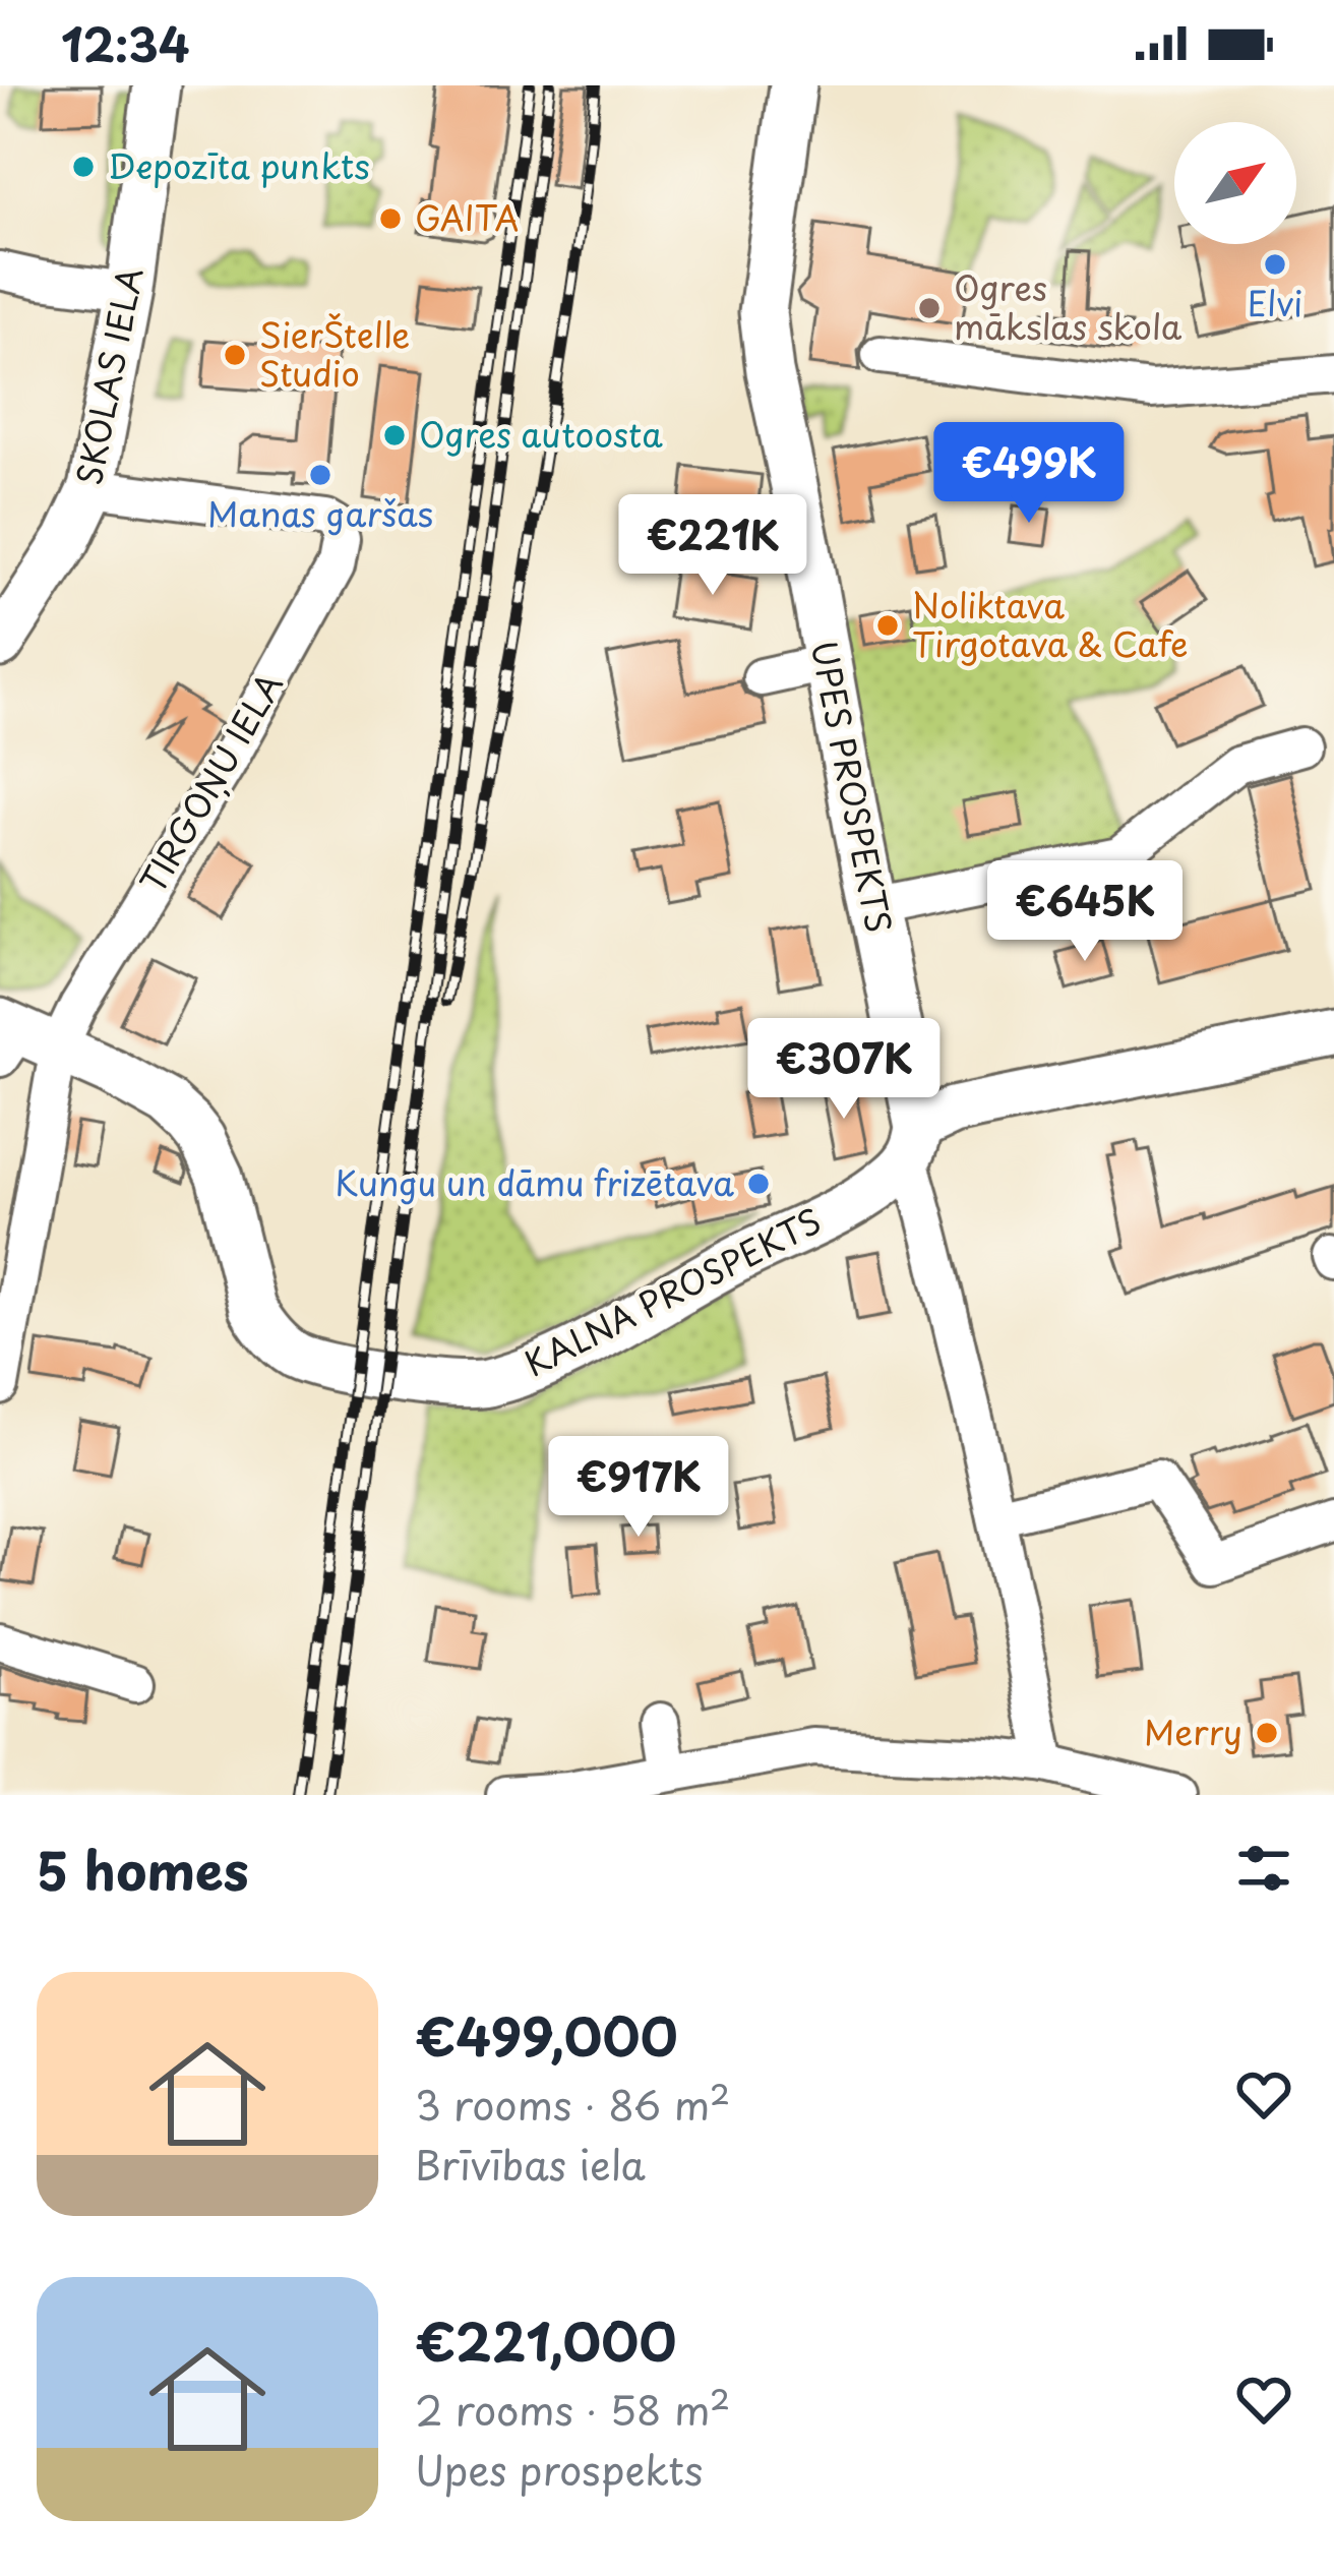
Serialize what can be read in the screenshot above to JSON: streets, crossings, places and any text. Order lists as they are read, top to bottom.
{
  "streets": {
    "main road": ["SKOLAS IELA", "UPES PROSPEKTS", "KALNA PROSPEKTS"],
    "street": ["TIRGOŅU IELA"]
  },
  "crossings": [
    ["SKOLAS IELA", "TIRGOŅU IELA"],
    ["TIRGOŅU IELA", "KALNA PROSPEKTS"],
    ["UPES PROSPEKTS", "KALNA PROSPEKTS"]
  ],
  "places": [
    "Depozīta punkts",
    "GAITA",
    "Elvi",
    "Ogres mākslas skola",
    "SierŠtelle Studio",
    "Ogres autoosta",
    "Manas garšas",
    "Noliktava Tirgotava & Cafe",
    "Kungu un dāmu frizētava",
    "Merry"
  ],
  "north": "top right",
  "page": {
    "status": "12:34",
    "price": [
      "€499K",
      "€221K",
      "€645K",
      "€307K",
      "€917K"
    ],
    "heading": "5 homes",
    "list": [
      {
        "name": "€499,000",
        "note": "3 rooms · 86 m² · Brīvības iela"
      },
      {
        "name": "€221,000",
        "note": "2 rooms · 58 m² · Upes prospekts"
      }
    ]
  }
}
